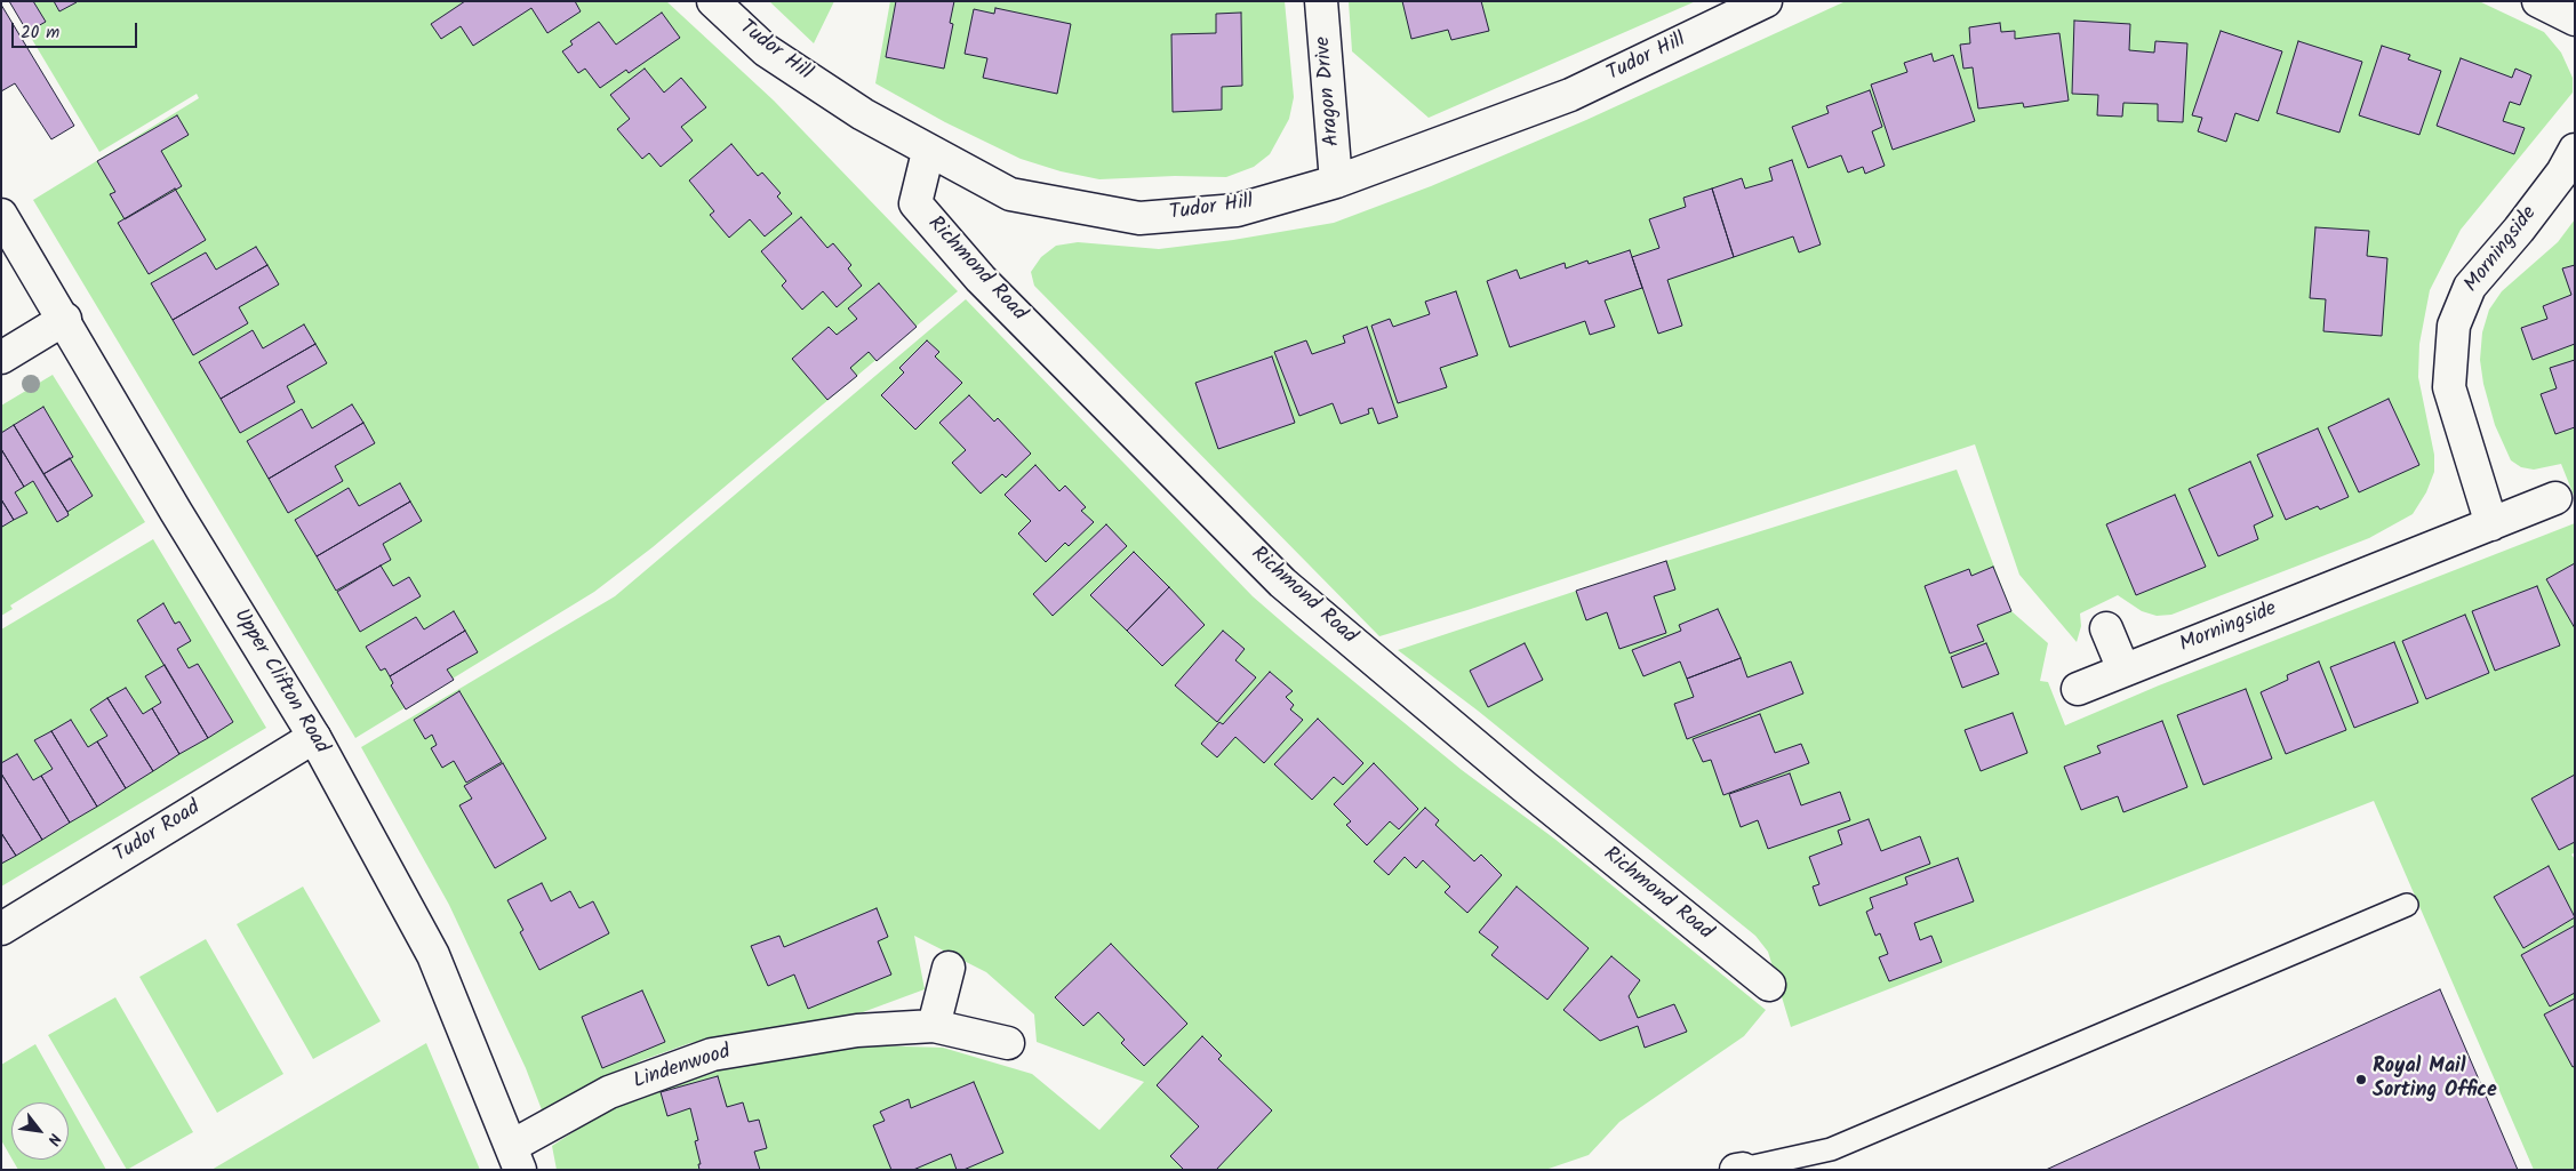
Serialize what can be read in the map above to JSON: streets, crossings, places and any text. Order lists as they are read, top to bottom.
{
  "streets": {
    "street": [
      "Tudor Hill",
      "Aragon Drive",
      "Morningside",
      "Richmond Road",
      "Upper Clifton Road",
      "Tudor Road",
      "Lindenwood"
    ]
  },
  "crossings": [
    ["Tudor Hill", "Aragon Drive"],
    ["Tudor Hill", "Richmond Road"],
    ["Upper Clifton Road", "Tudor Road"],
    ["Upper Clifton Road", "Lindenwood"]
  ],
  "places": ["Royal Mail Sorting Office"],
  "scale_bar": "20 m",
  "north": "bottom right"
}
